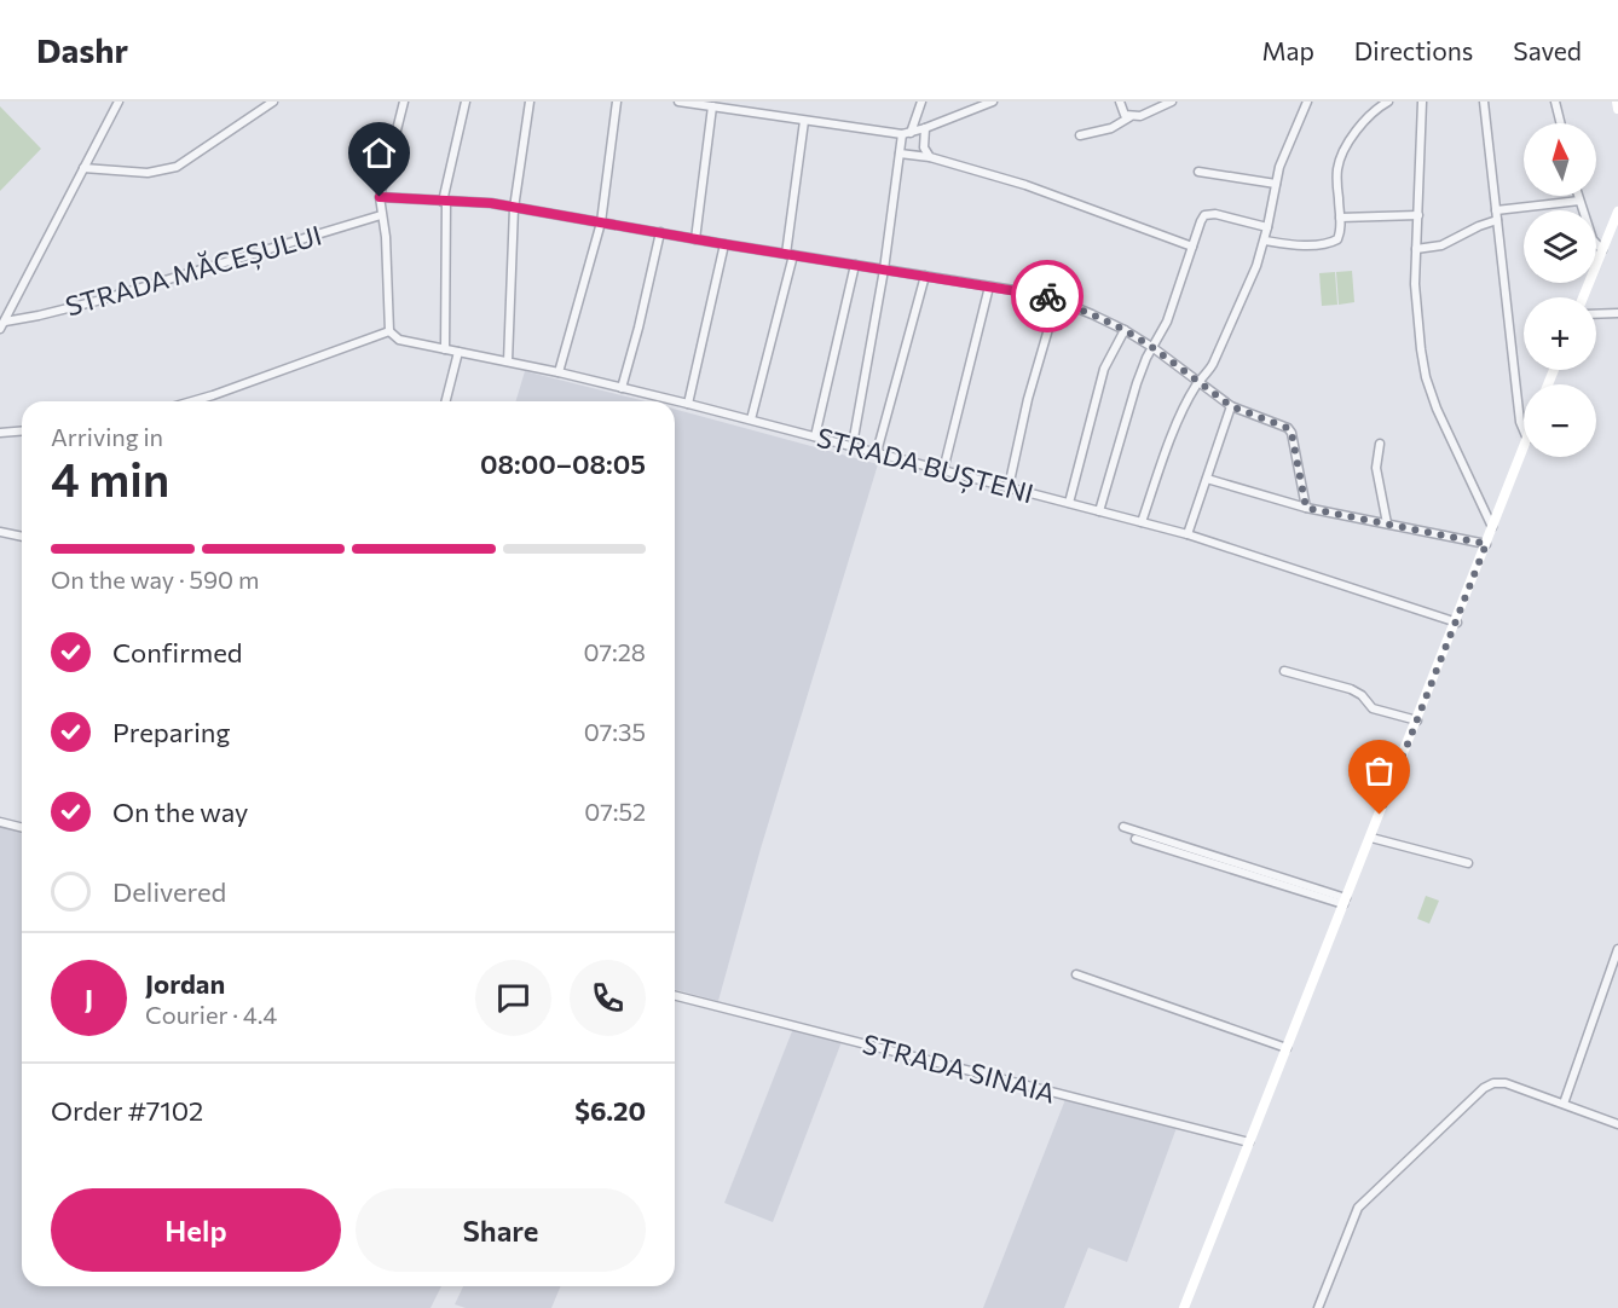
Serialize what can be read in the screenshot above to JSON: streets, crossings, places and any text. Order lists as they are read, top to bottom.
{
  "streets": {
    "street": ["STRADA MĂCEȘULUI", "STRADA BUȘTENI", "STRADA SINAIA"]
  },
  "north": "top",
  "page": {
    "header": "Dashr",
    "nav": ["Map", "Directions", "Saved"],
    "map_buttons": ["+", "−"],
    "heading": ["4 min", "Arriving in", "08:00–08:05"],
    "panel": [
      "Jordan",
      "Courier · 4.4",
      "Order #7102",
      "$6.20"
    ],
    "bar": "On the way · 590 m",
    "list": [
      ["Confirmed", "07:28"],
      ["Preparing", "07:35"],
      ["On the way", "07:52"],
      "Delivered"
    ],
    "round": "J",
    "buttons": ["Help", "Share"]
  }
}
